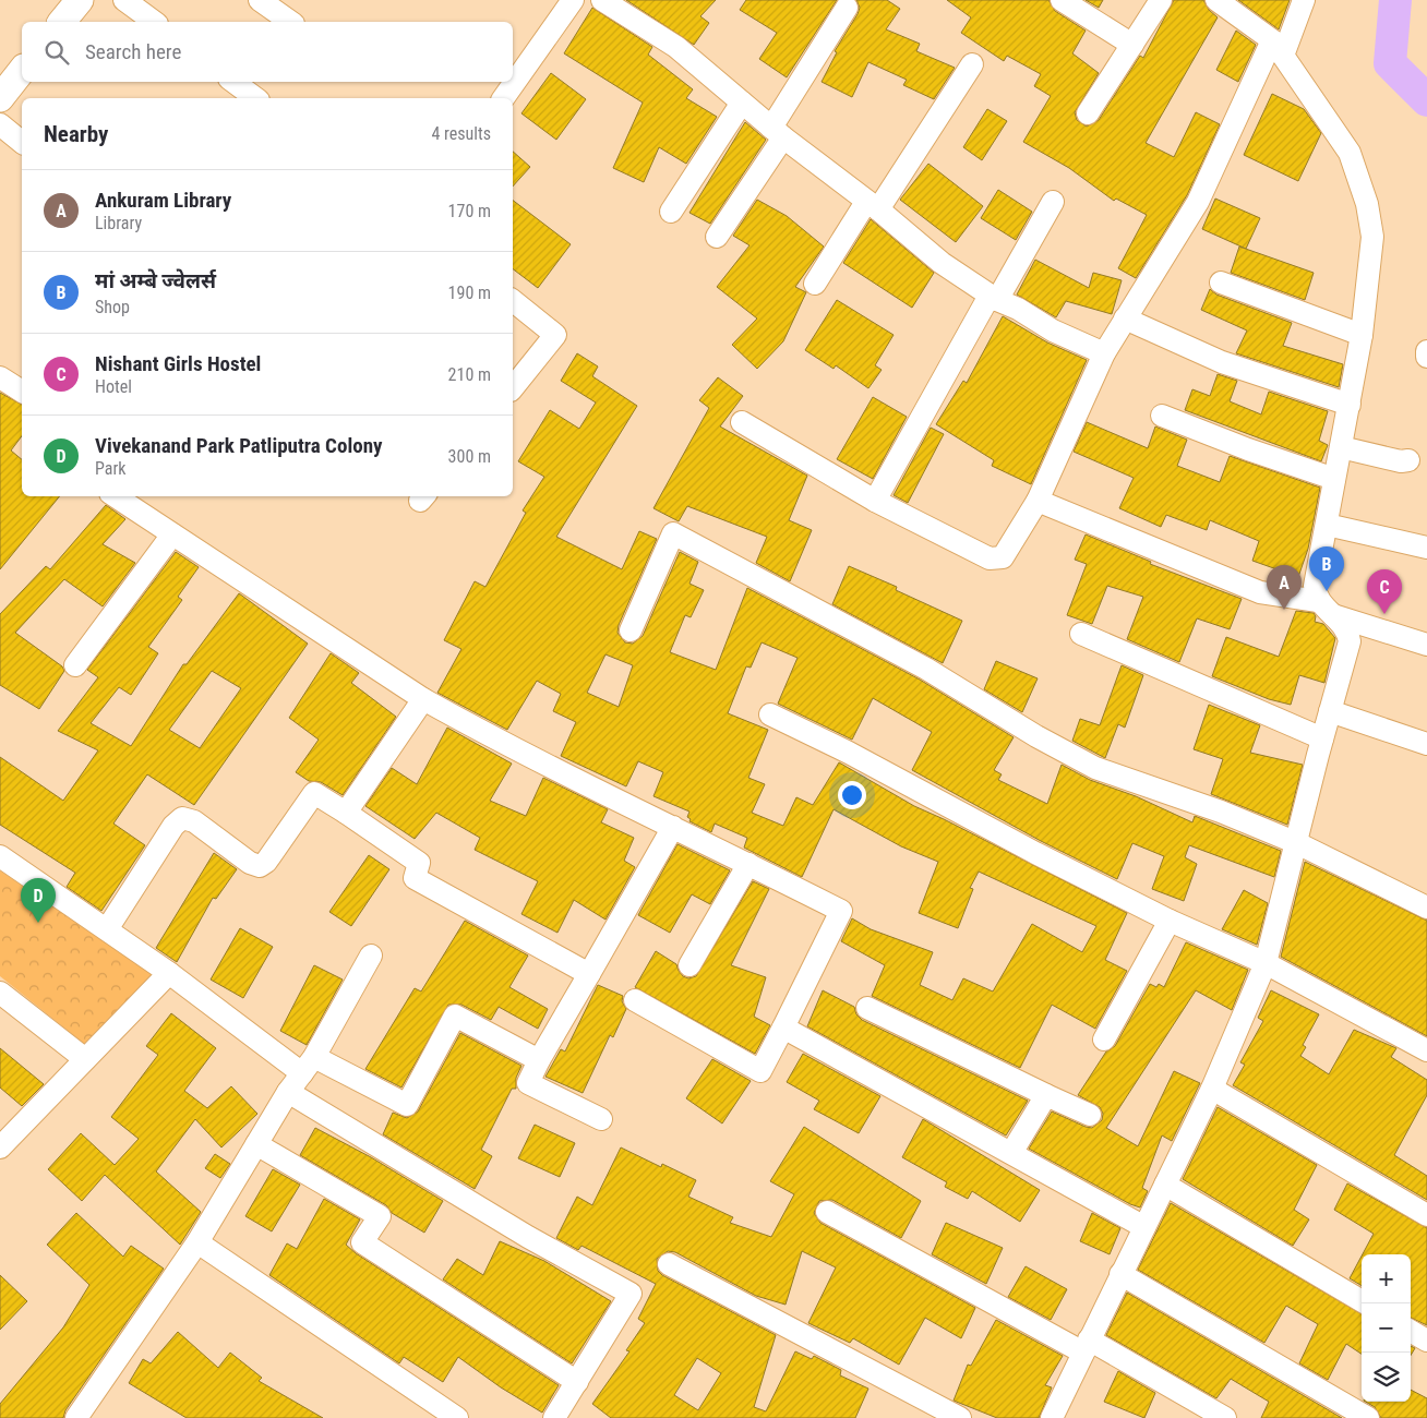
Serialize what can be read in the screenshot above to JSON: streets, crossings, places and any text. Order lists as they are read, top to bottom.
{
  "page": {
    "search": "Search here",
    "heading": ["Nearby", "4 results"],
    "list": [
      {
        "mark": "A",
        "name": "Ankuram Library",
        "note": "Library",
        "value": "170 m"
      },
      {
        "mark": "B",
        "name": "मां अम्बे ज्वेलर्स",
        "note": "Shop",
        "value": "190 m"
      },
      {
        "mark": "C",
        "name": "Nishant Girls Hostel",
        "note": "Hotel",
        "value": "210 m"
      },
      {
        "mark": "D",
        "name": "Vivekanand Park Patliputra Colony",
        "note": "Park",
        "value": "300 m"
      }
    ],
    "pins": [
      "B",
      "A",
      "C",
      "D"
    ],
    "map_buttons": ["+", "−"]
  }
}
